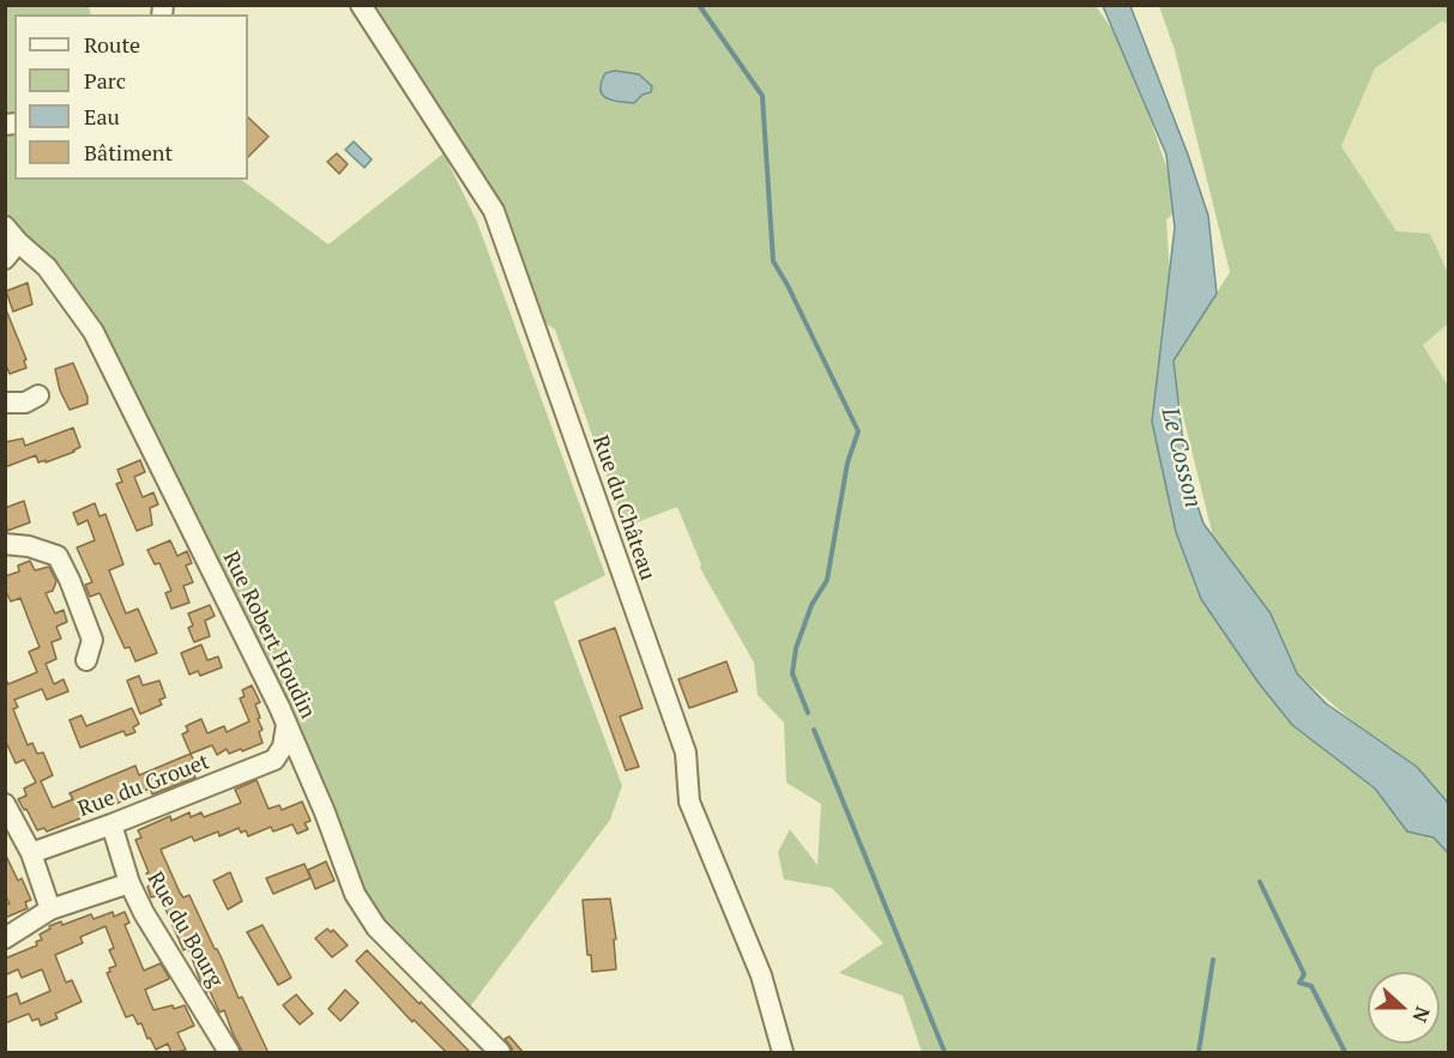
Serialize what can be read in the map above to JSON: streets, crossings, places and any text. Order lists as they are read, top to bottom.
{
  "streets": {
    "street": [
      "Rue du Château",
      "Rue Robert Houdin",
      "Rue du Grouet",
      "Rue du Bourg"
    ]
  },
  "crossings": [
    ["Rue du Grouet", "Rue du Bourg"]
  ],
  "water": ["Le Cosson"],
  "legend": [
    "Route",
    "Parc",
    "Eau",
    "Bâtiment"
  ],
  "north": "right"
}
